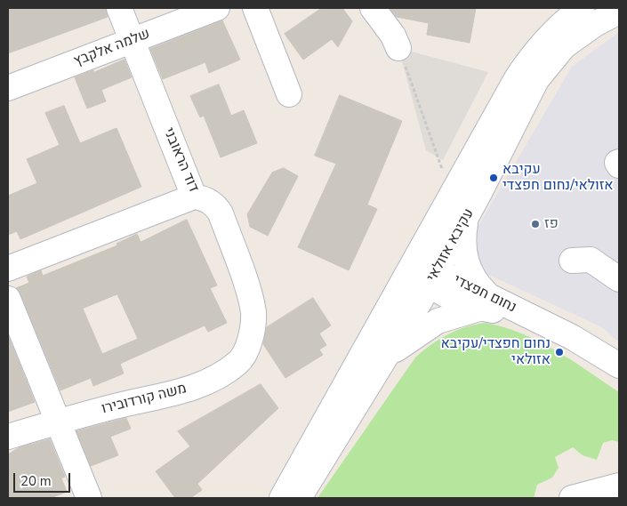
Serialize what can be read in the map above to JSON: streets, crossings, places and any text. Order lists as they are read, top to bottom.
{
  "streets": {
    "street": [
      "שלמה אלקבץ",
      "דוד הראובני",
      "עקיבא אזולאי",
      "נחום חפצדי",
      "משה קורדובירו"
    ]
  },
  "crossings": [
    ["שלמה אלקבץ", "דוד הראובני"],
    ["דוד הראובני", "משה קורדובירו"],
    ["עקיבא אזולאי", "נחום חפצדי"]
  ],
  "places": ["עקיבא אזולאי/נחום חפצדי", "פז", "נחום חפצדי/עקיבא אזולאי"],
  "scale_bar": "20 m"
}
